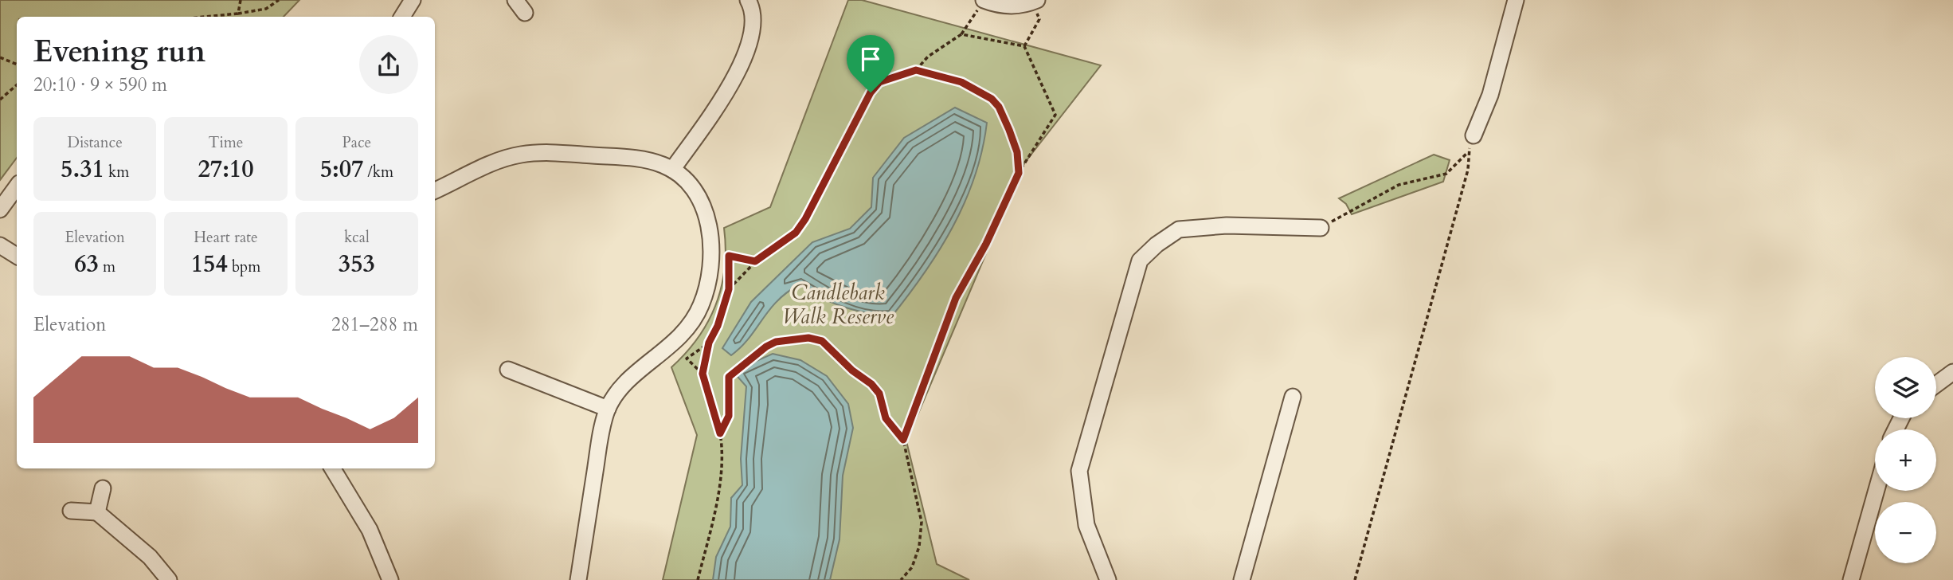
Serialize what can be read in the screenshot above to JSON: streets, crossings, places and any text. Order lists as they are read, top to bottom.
{
  "parks": ["Candlebark Walk Reserve"],
  "page": {
    "heading": ["Evening run", "20:10 · 9 × 590 m"],
    "stats": [
      ["Distance", "5.31 km"],
      ["Time", "27:10"],
      ["Pace", "5:07 /km"],
      ["Elevation", "63 m"],
      ["Heart rate", "154 bpm"],
      ["kcal", "353"]
    ],
    "chart": ["Elevation", "281–288 m"],
    "map_buttons": ["+", "−"]
  }
}
